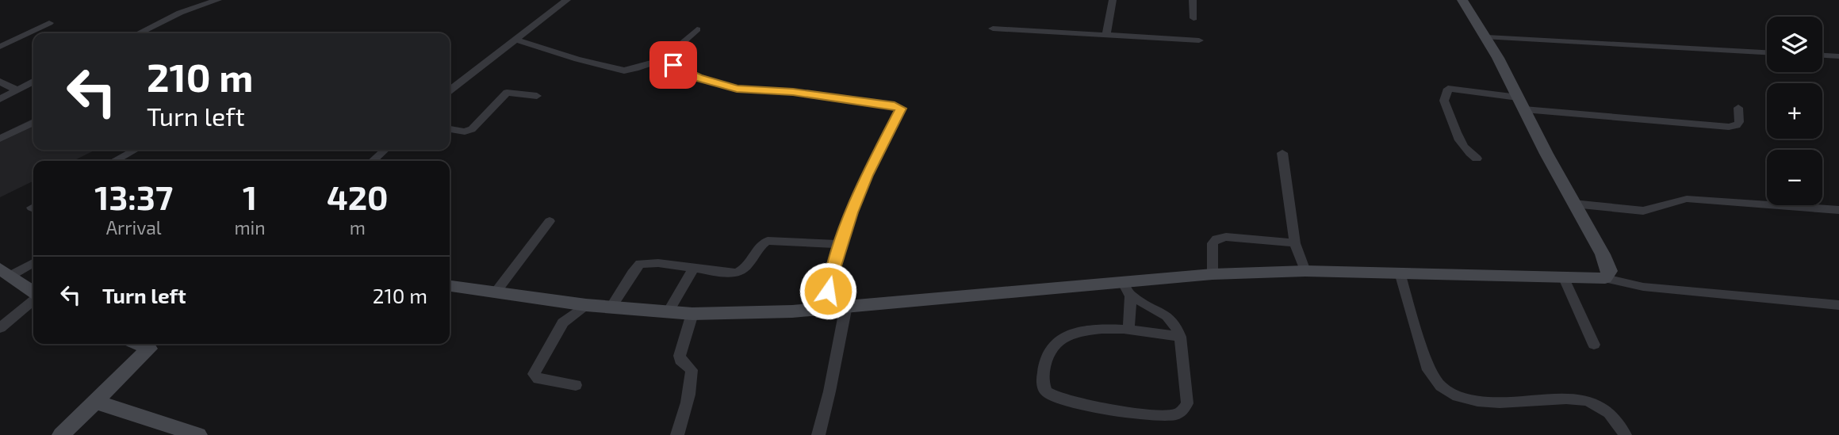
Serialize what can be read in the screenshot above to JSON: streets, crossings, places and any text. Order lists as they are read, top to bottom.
{
  "page": {
    "map_buttons": ["+", "−"],
    "turn": ["210 m", "Turn left"],
    "eta": [
      "13:37",
      "Arrival",
      "1",
      "min",
      "420",
      "m"
    ],
    "list": [
      {
        "name": "Turn left",
        "value": "210 m"
      }
    ]
  }
}
